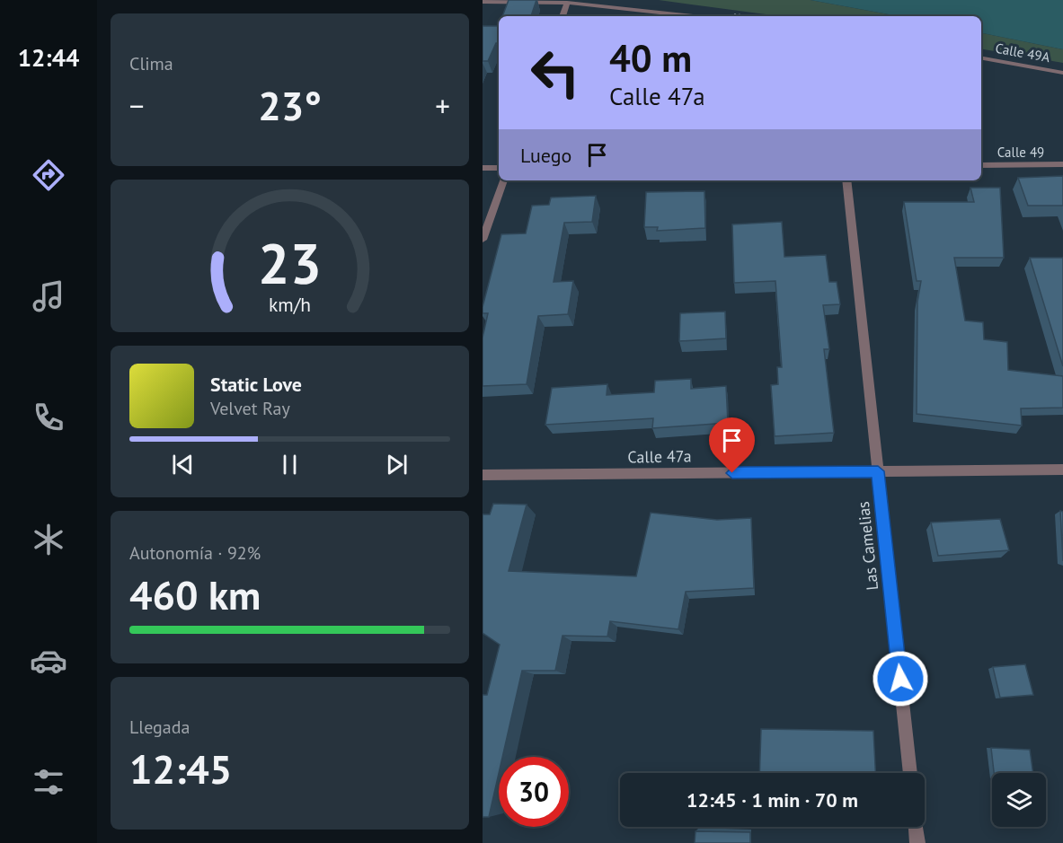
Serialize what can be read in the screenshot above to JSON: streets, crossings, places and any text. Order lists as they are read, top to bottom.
{
  "streets": {
    "street": [
      "Calle 49A",
      "Calle 49",
      "Calle 47a",
      "Las Camelias"
    ]
  },
  "crossings": [
    ["Calle 47a", "Las Camelias"]
  ],
  "page": {
    "tabs": "12:44",
    "tile": [
      "Clima",
      ["Autonomía · 92%", "460 km"],
      ["Llegada", "12:45"]
    ],
    "turn": ["40 m", "Calle 47a"],
    "heat": ["−", "23°", "+"],
    "then": "Luego",
    "song": ["Static Love", "Velvet Ray"],
    "limit": "30",
    "trip": "12:45 · 1 min · 70 m",
    "gauge": ["23", "km/h"]
  }
}
